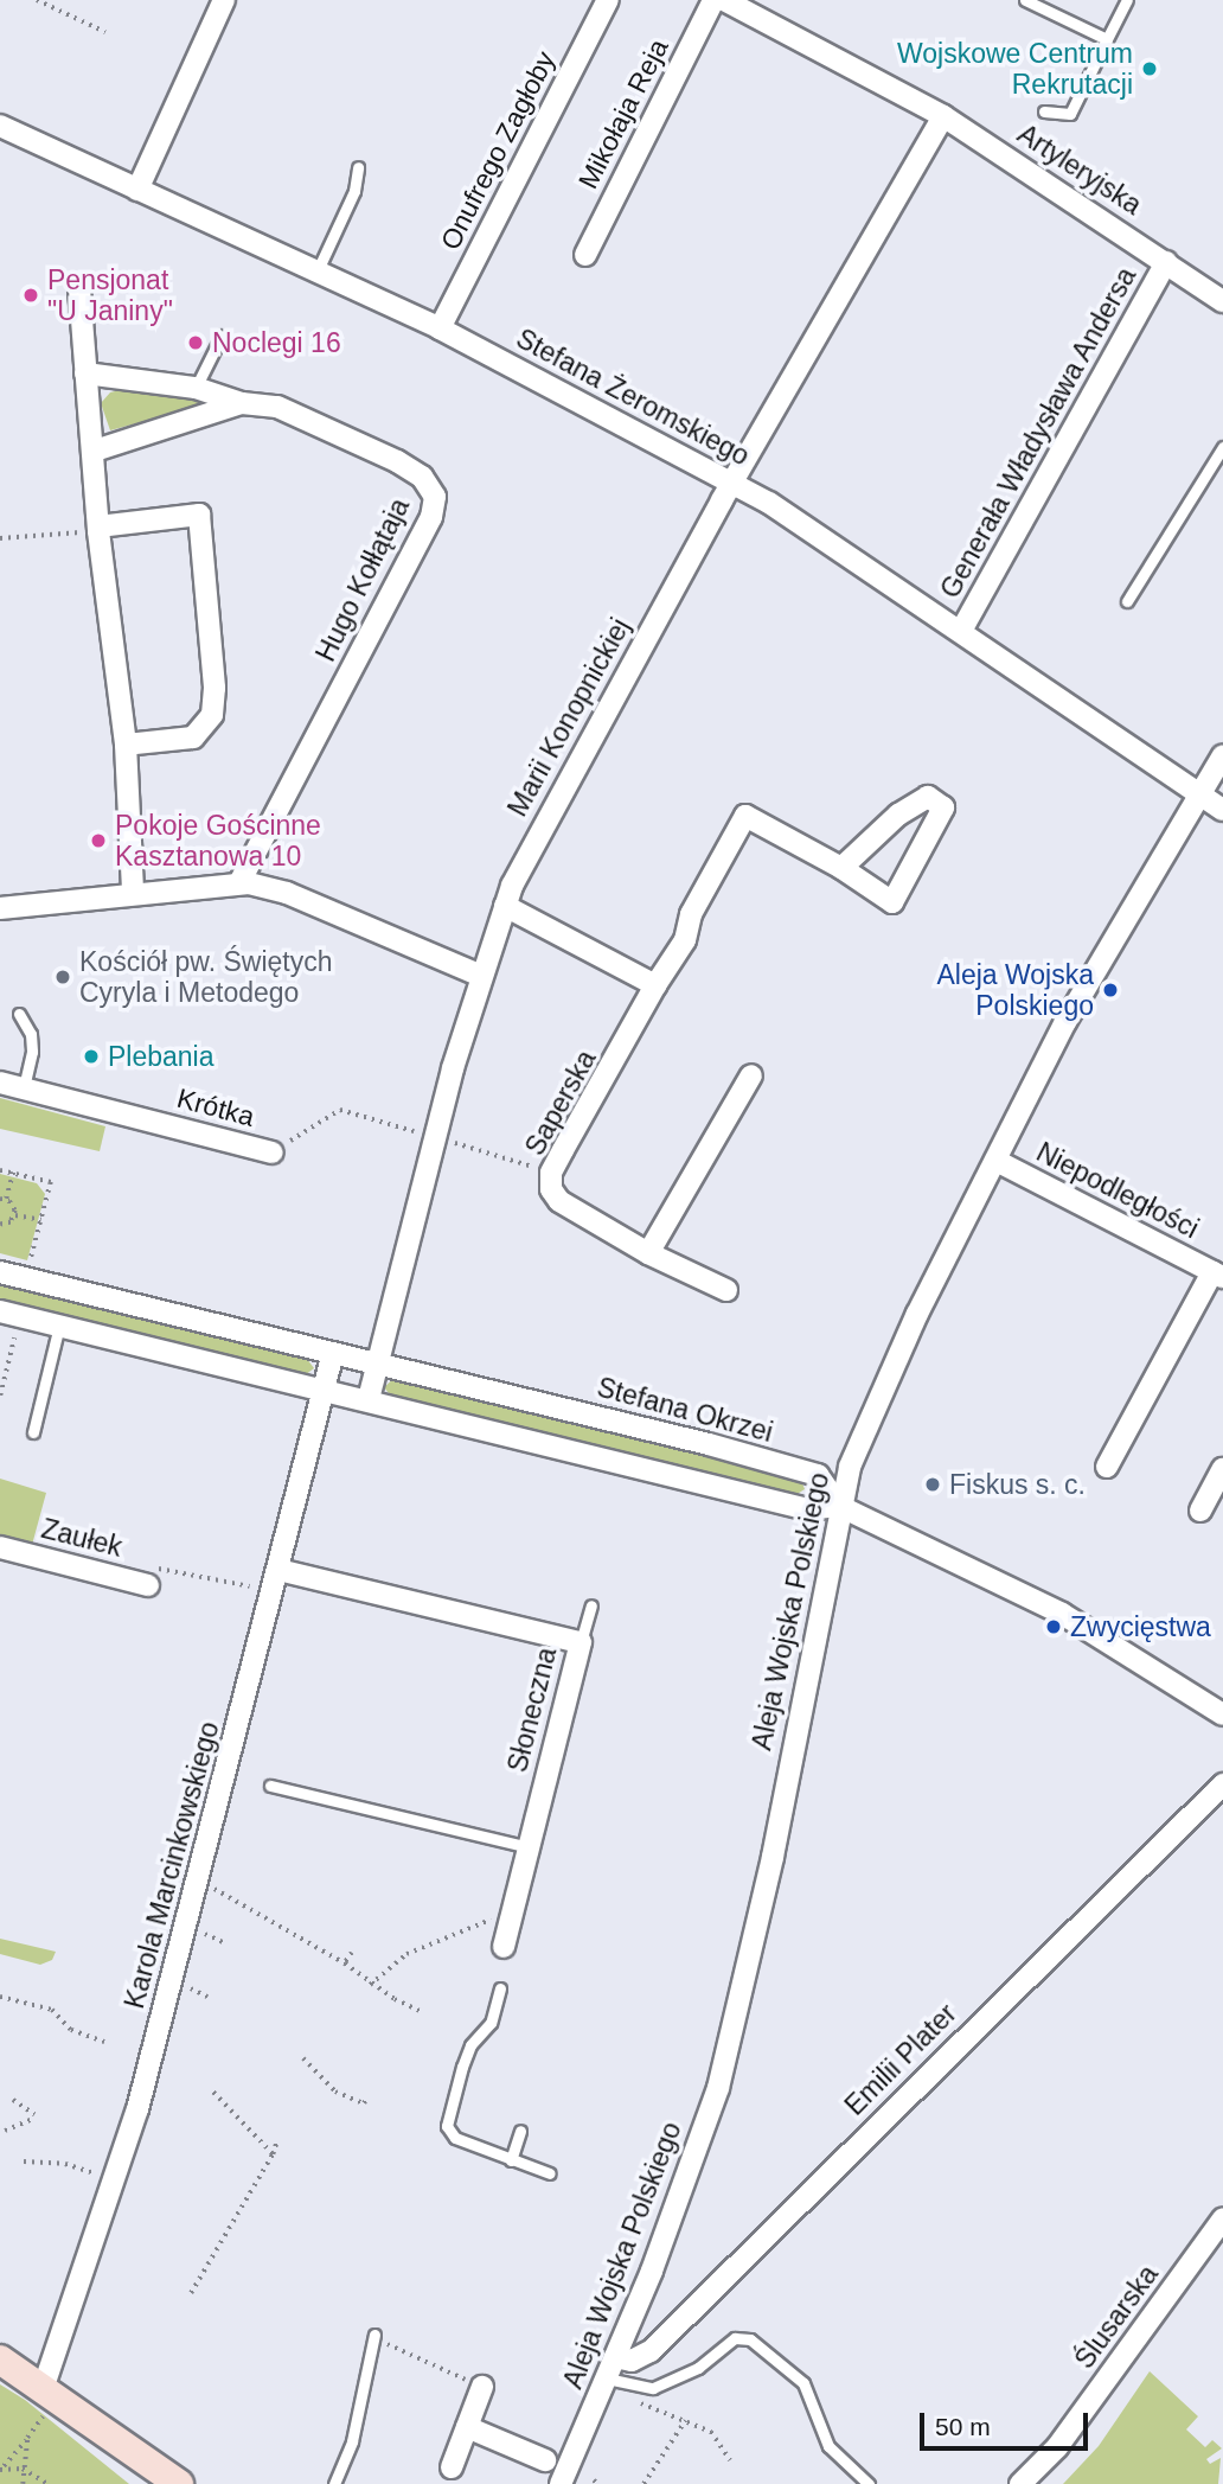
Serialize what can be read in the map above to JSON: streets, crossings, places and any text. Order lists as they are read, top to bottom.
{
  "streets": {
    "street": [
      "Mikołaja Reja",
      "Onufrego Zagłoby",
      "Artyleryjska",
      "Stefana Żeromskiego",
      "Generała Władysława Andersa",
      "Hugo Kołłątaja",
      "Marii Konopnickiej",
      "Saperska",
      "Krótka",
      "Niepodległości",
      "Stefana Okrzei",
      "Zaułek",
      "Aleja Wojska Polskiego",
      "Słoneczna",
      "Karola Marcinkowskiego",
      "Emilii Plater",
      "Ślusarska"
    ]
  },
  "crossings": [
    ["Onufrego Zagłoby", "Stefana Żeromskiego"],
    ["Artyleryjska", "Generała Władysława Andersa"],
    ["Artyleryjska", "Marii Konopnickiej"],
    ["Stefana Żeromskiego", "Generała Władysława Andersa"],
    ["Stefana Żeromskiego", "Marii Konopnickiej"],
    ["Stefana Żeromskiego", "Aleja Wojska Polskiego"],
    ["Marii Konopnickiej", "Stefana Okrzei"],
    ["Niepodległości", "Aleja Wojska Polskiego"],
    ["Stefana Okrzei", "Aleja Wojska Polskiego"],
    ["Stefana Okrzei", "Karola Marcinkowskiego"],
    ["Aleja Wojska Polskiego", "Emilii Plater"],
    ["Słoneczna", "Karola Marcinkowskiego"]
  ],
  "places": [
    "Wojskowe Centrum Rekrutacji",
    "Pensjonat \"U Janiny\"",
    "Noclegi 16",
    "Pokoje Gościnne Kasztanowa 10",
    "Kościół pw. Świętych Cyryla i Metodego",
    "Aleja Wojska Polskiego",
    "Plebania",
    "Fiskus s. c.",
    "Zwycięstwa"
  ],
  "scale_bar": "50 m"
}
